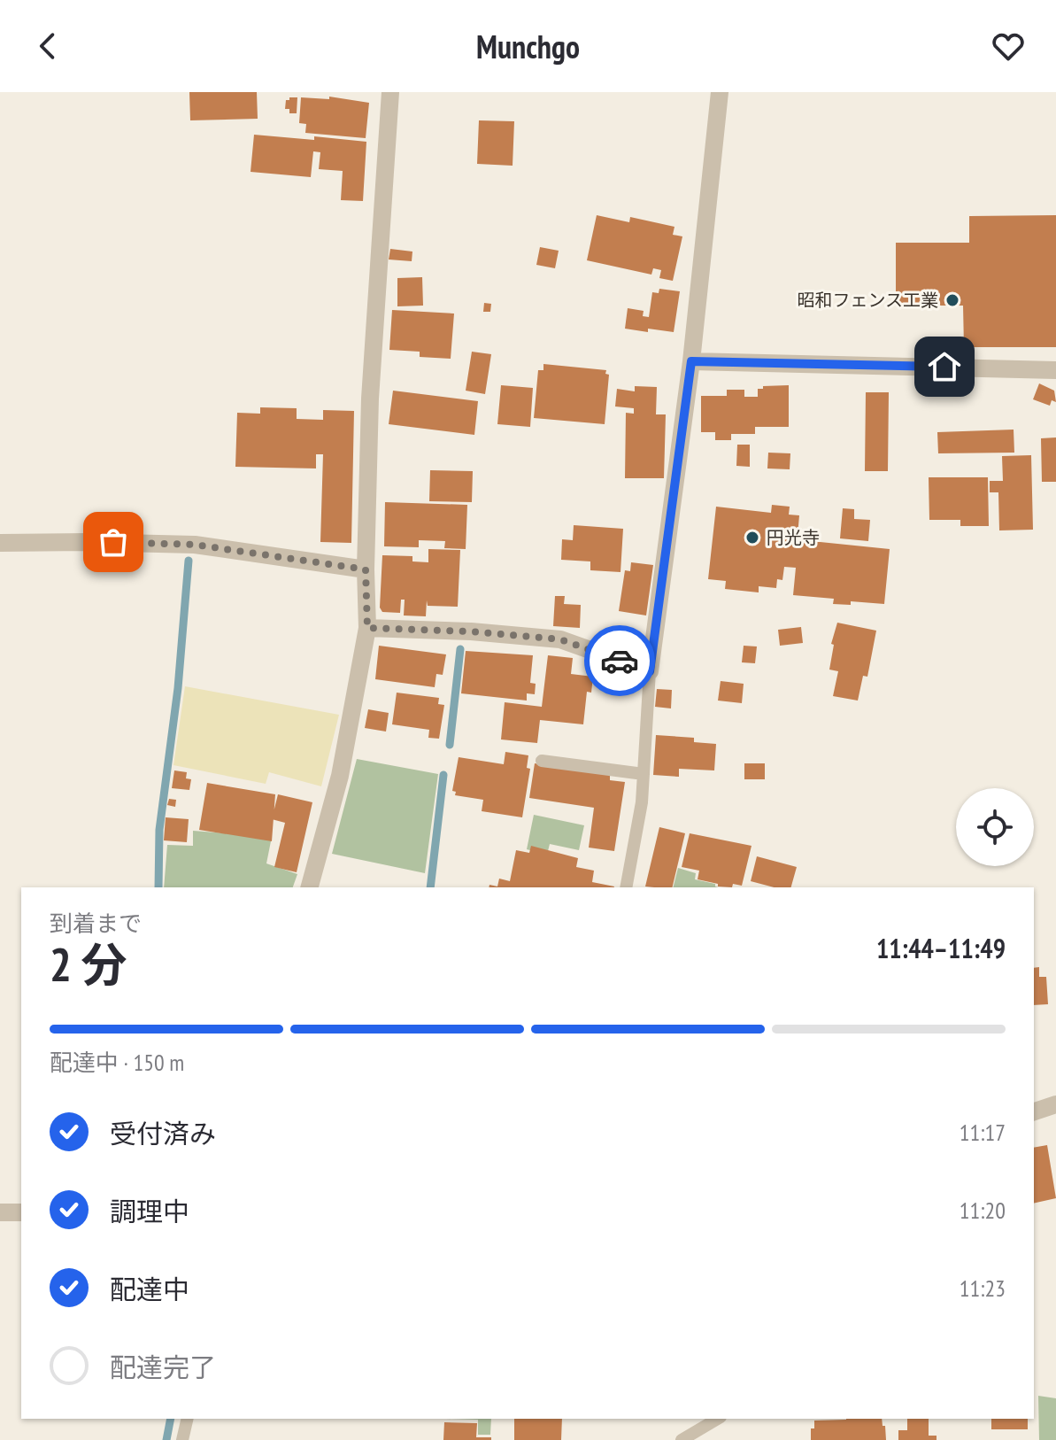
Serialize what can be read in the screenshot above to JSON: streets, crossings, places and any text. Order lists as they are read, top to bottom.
{
  "places": ["昭和フェンス工業", "円光寺"],
  "page": {
    "header": "Munchgo",
    "heading": ["2 分", "到着まで", "11:44–11:49"],
    "bar": "配達中 · 150 m",
    "list": [
      ["受付済み", "11:17"],
      ["調理中", "11:20"],
      ["配達中", "11:23"],
      "配達完了"
    ]
  }
}
